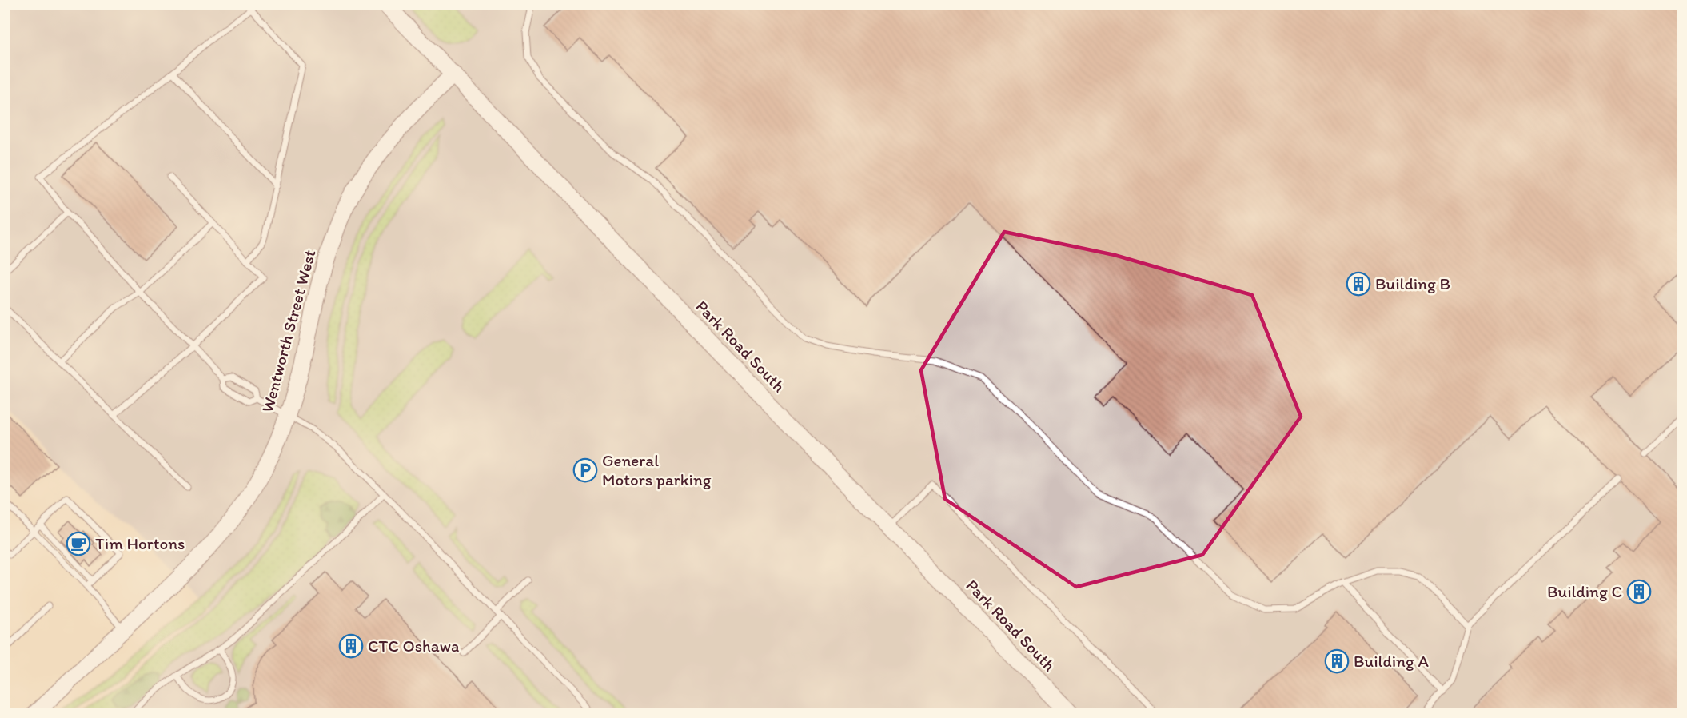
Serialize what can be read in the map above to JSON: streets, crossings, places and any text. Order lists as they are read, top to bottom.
{
  "streets": {
    "main road": ["Wentworth Street West", "Park Road South"]
  },
  "crossings": [
    ["Wentworth Street West", "Park Road South"]
  ],
  "places": {
    "building": [
      "Building B",
      "Building C",
      "CTC Oshawa",
      "Building A"
    ],
    "parking": ["General Motors parking"],
    "cafe": ["Tim Hortons"]
  }
}
